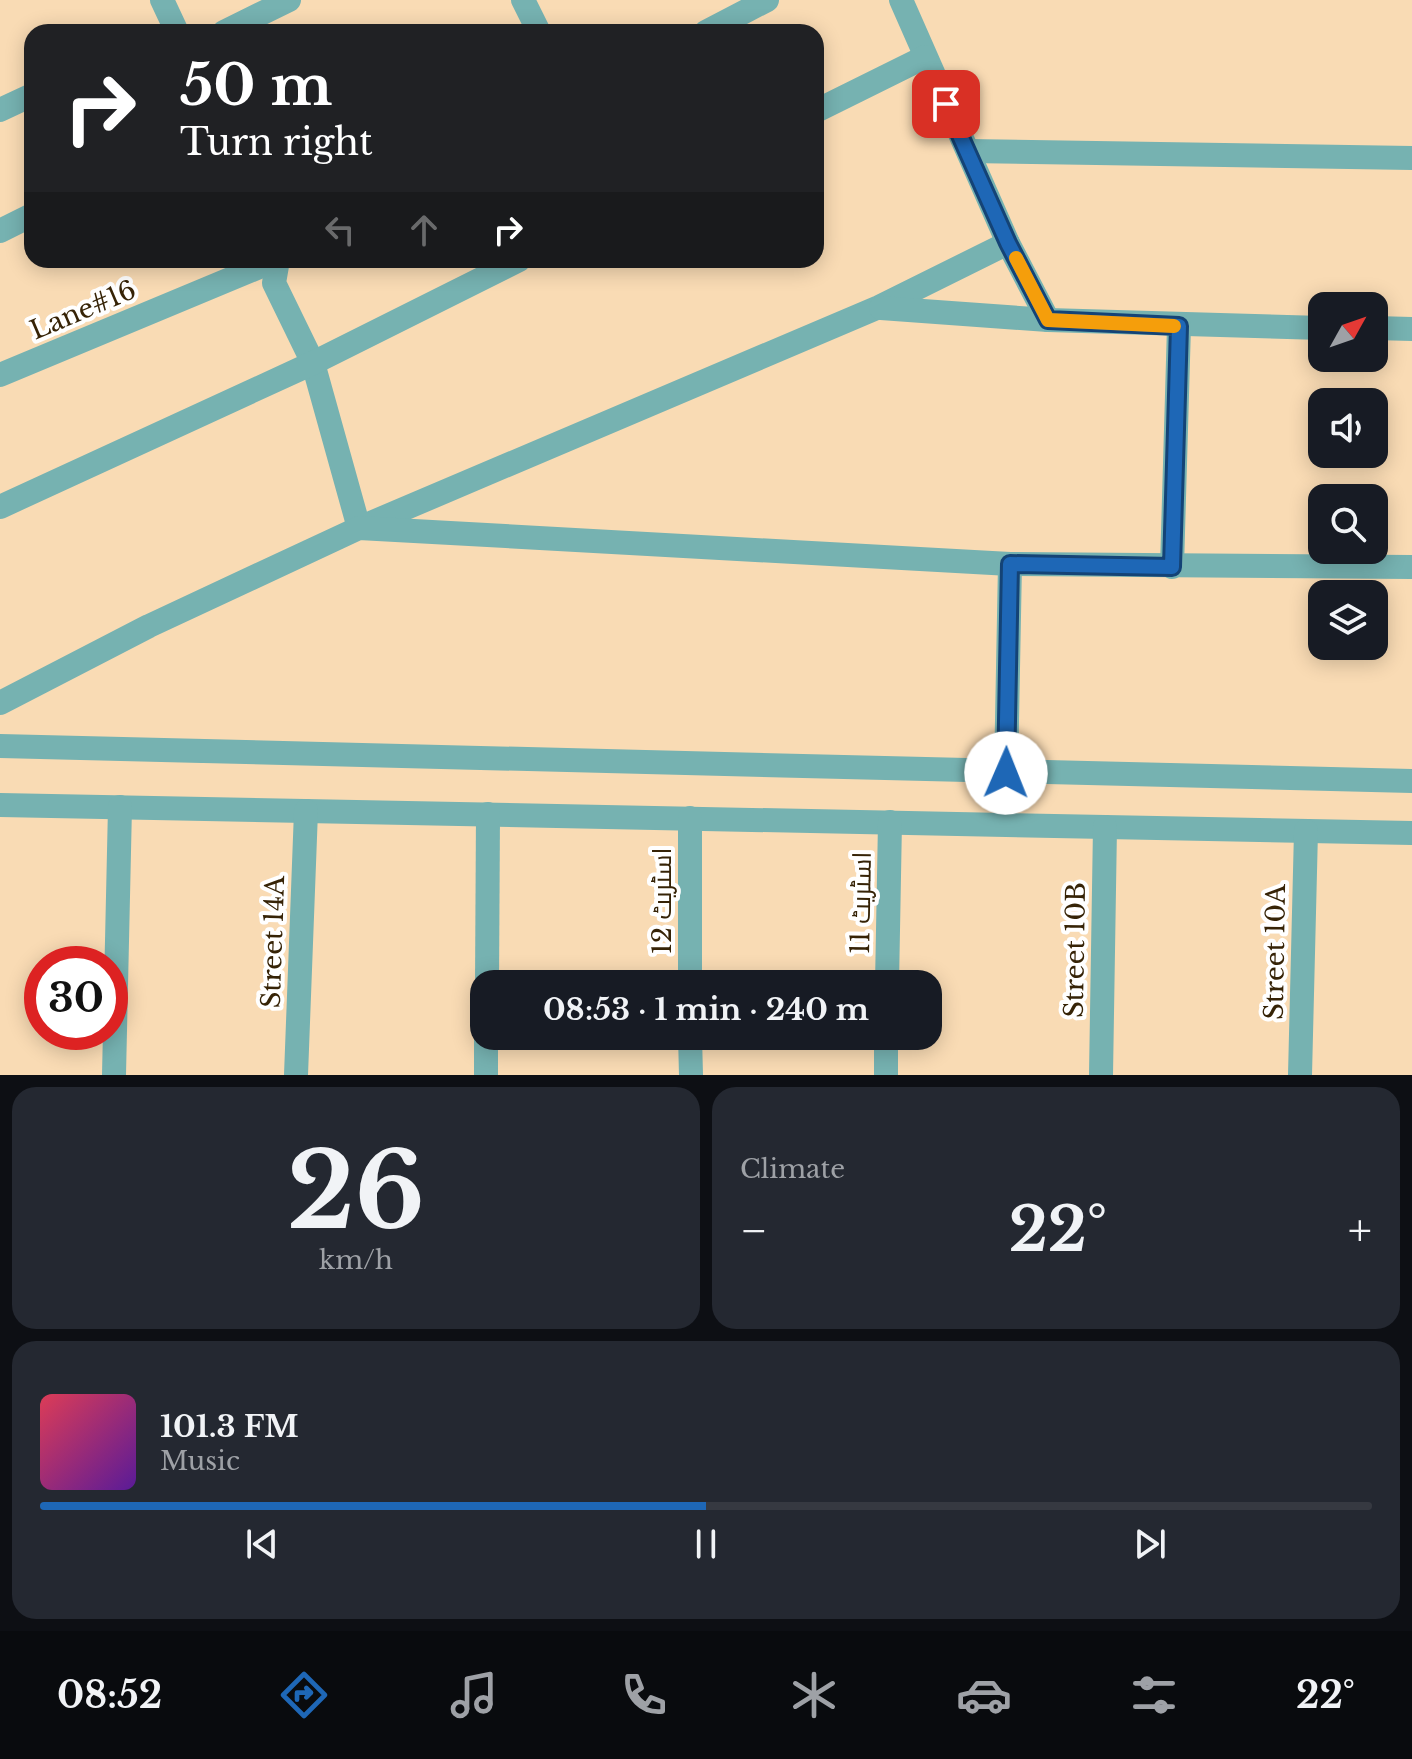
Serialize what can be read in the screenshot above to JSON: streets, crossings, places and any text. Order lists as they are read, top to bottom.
{
  "streets": {
    "street": [
      "Lane#16",
      "اسٹریٹ 12",
      "اسٹریٹ 11",
      "Street 14A",
      "Street 10B",
      "Street 10A"
    ]
  },
  "north": "top right",
  "page": {
    "turn": ["50 m", "Turn right"],
    "limit": "30",
    "trip": "08:53 · 1 min · 240 m",
    "tile": [
      ["26", "km/h"],
      "Climate"
    ],
    "heat": ["−", "22°", "+"],
    "song": ["101.3 FM", "Music"],
    "tabs": ["08:52", "22°"]
  }
}
